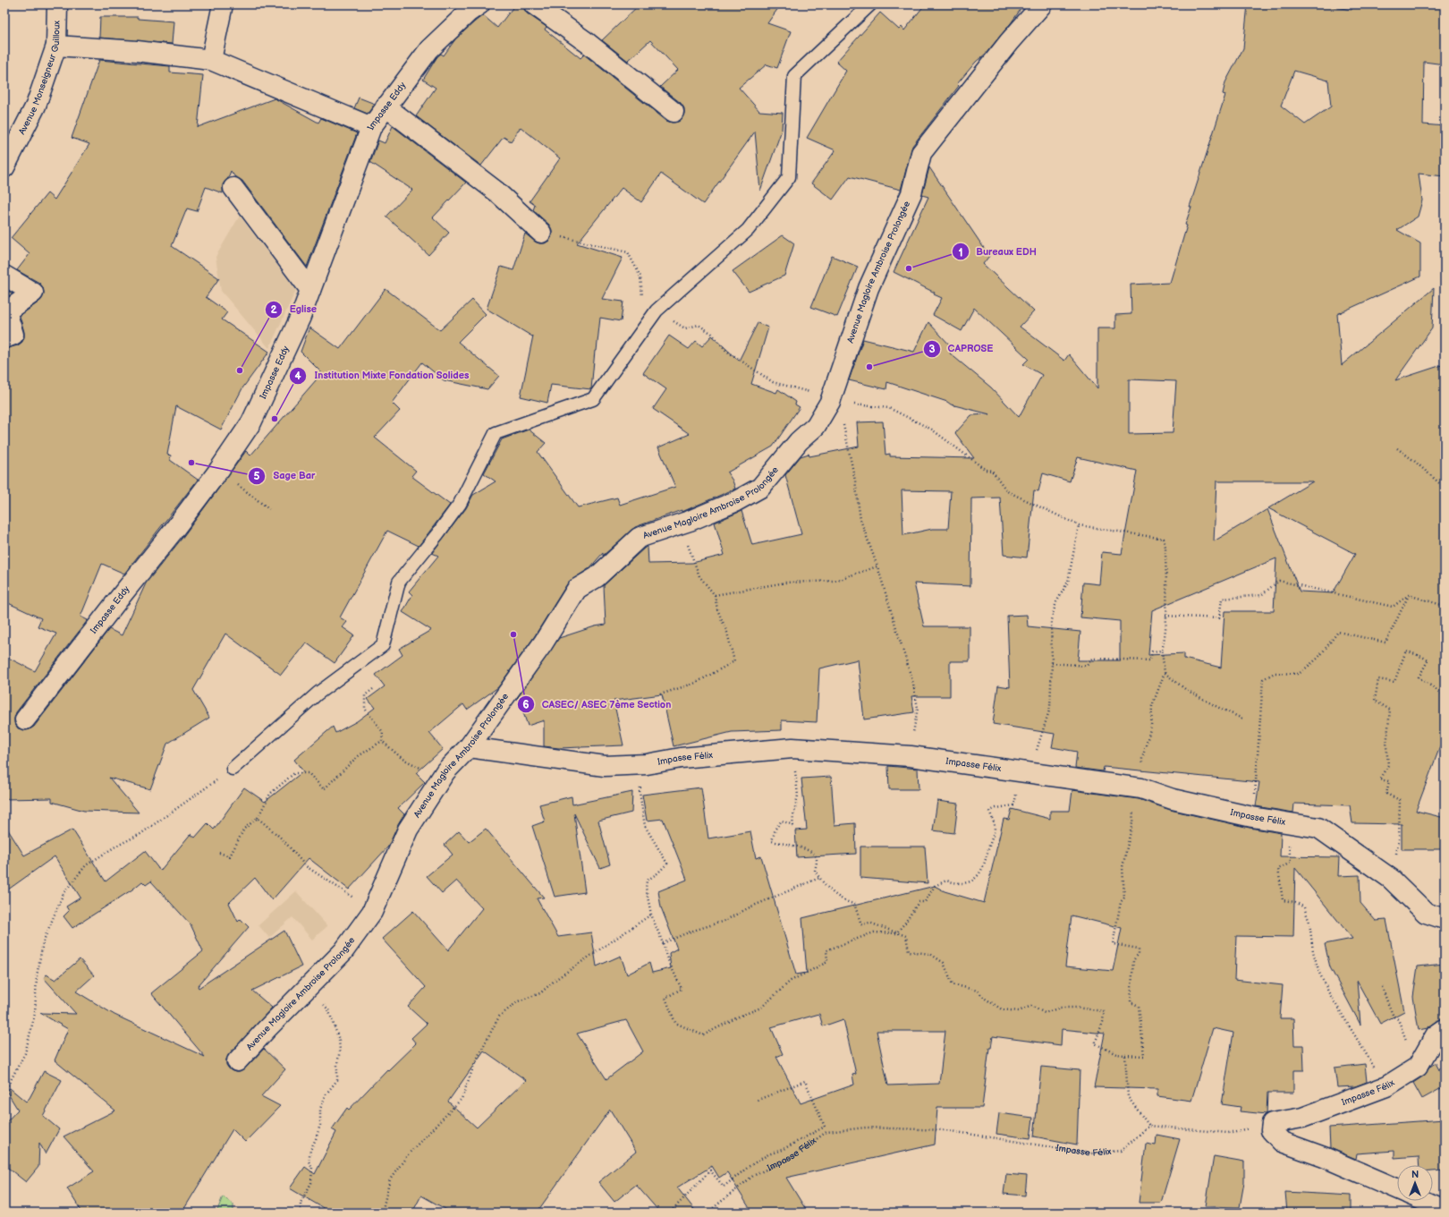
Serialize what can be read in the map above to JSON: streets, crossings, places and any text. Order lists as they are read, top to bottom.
{
  "streets": {
    "street": [
      "Avenue Monseigneur Guilloux",
      "Impasse Eddy",
      "Avenue Magloire Ambroise Prolongée",
      "Impasse Félix"
    ]
  },
  "crossings": [
    ["Avenue Magloire Ambroise Prolongée", "Impasse Félix"]
  ],
  "places": [
    "Bureaux EDH",
    "CAPROSE",
    "Eglise",
    "Institution Mixte Fondation Solides",
    "Sage Bar",
    "CASEC/ ASEC 7ème Section"
  ],
  "north": "top"
}
